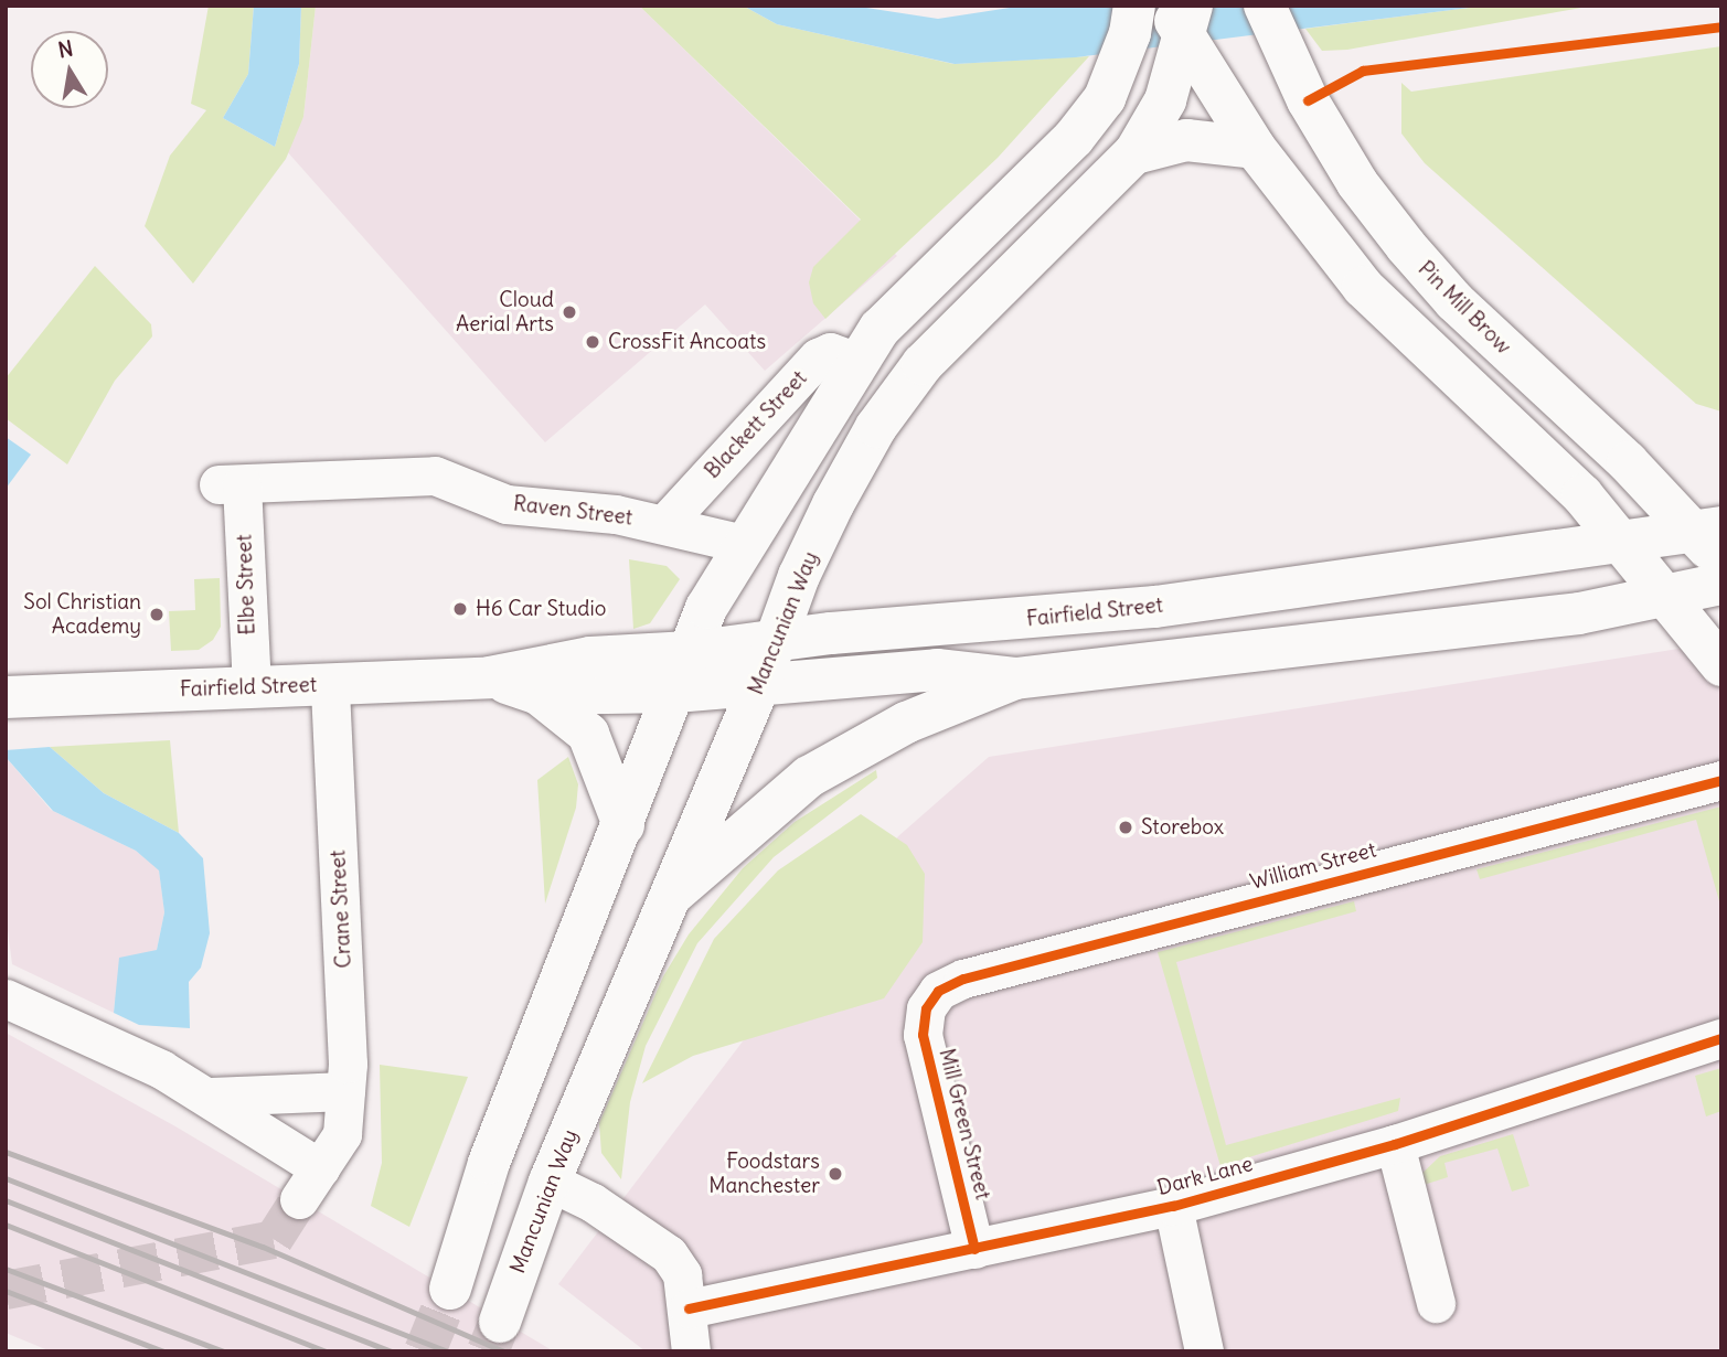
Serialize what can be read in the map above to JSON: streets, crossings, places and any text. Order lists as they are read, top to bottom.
{
  "streets": {
    "main road": ["Pin Mill Brow", "Fairfield Street", "Mancunian Way"],
    "street": [
      "Blackett Street",
      "Raven Street",
      "Elbe Street",
      "William Street",
      "Crane Street",
      "Mill Green Street",
      "Dark Lane"
    ]
  },
  "crossings": [
    ["Pin Mill Brow", "Fairfield Street"],
    ["Blackett Street", "Raven Street"],
    ["Raven Street", "Elbe Street"],
    ["Elbe Street", "Fairfield Street"],
    ["Fairfield Street", "Mancunian Way"],
    ["Fairfield Street", "Crane Street"],
    ["William Street", "Mill Green Street"],
    ["Mill Green Street", "Dark Lane"]
  ],
  "places": [
    "Cloud Aerial Arts",
    "CrossFit Ancoats",
    "H6 Car Studio",
    "Sol Christian Academy",
    "Storebox",
    "Foodstars Manchester"
  ],
  "north": "top"
}
